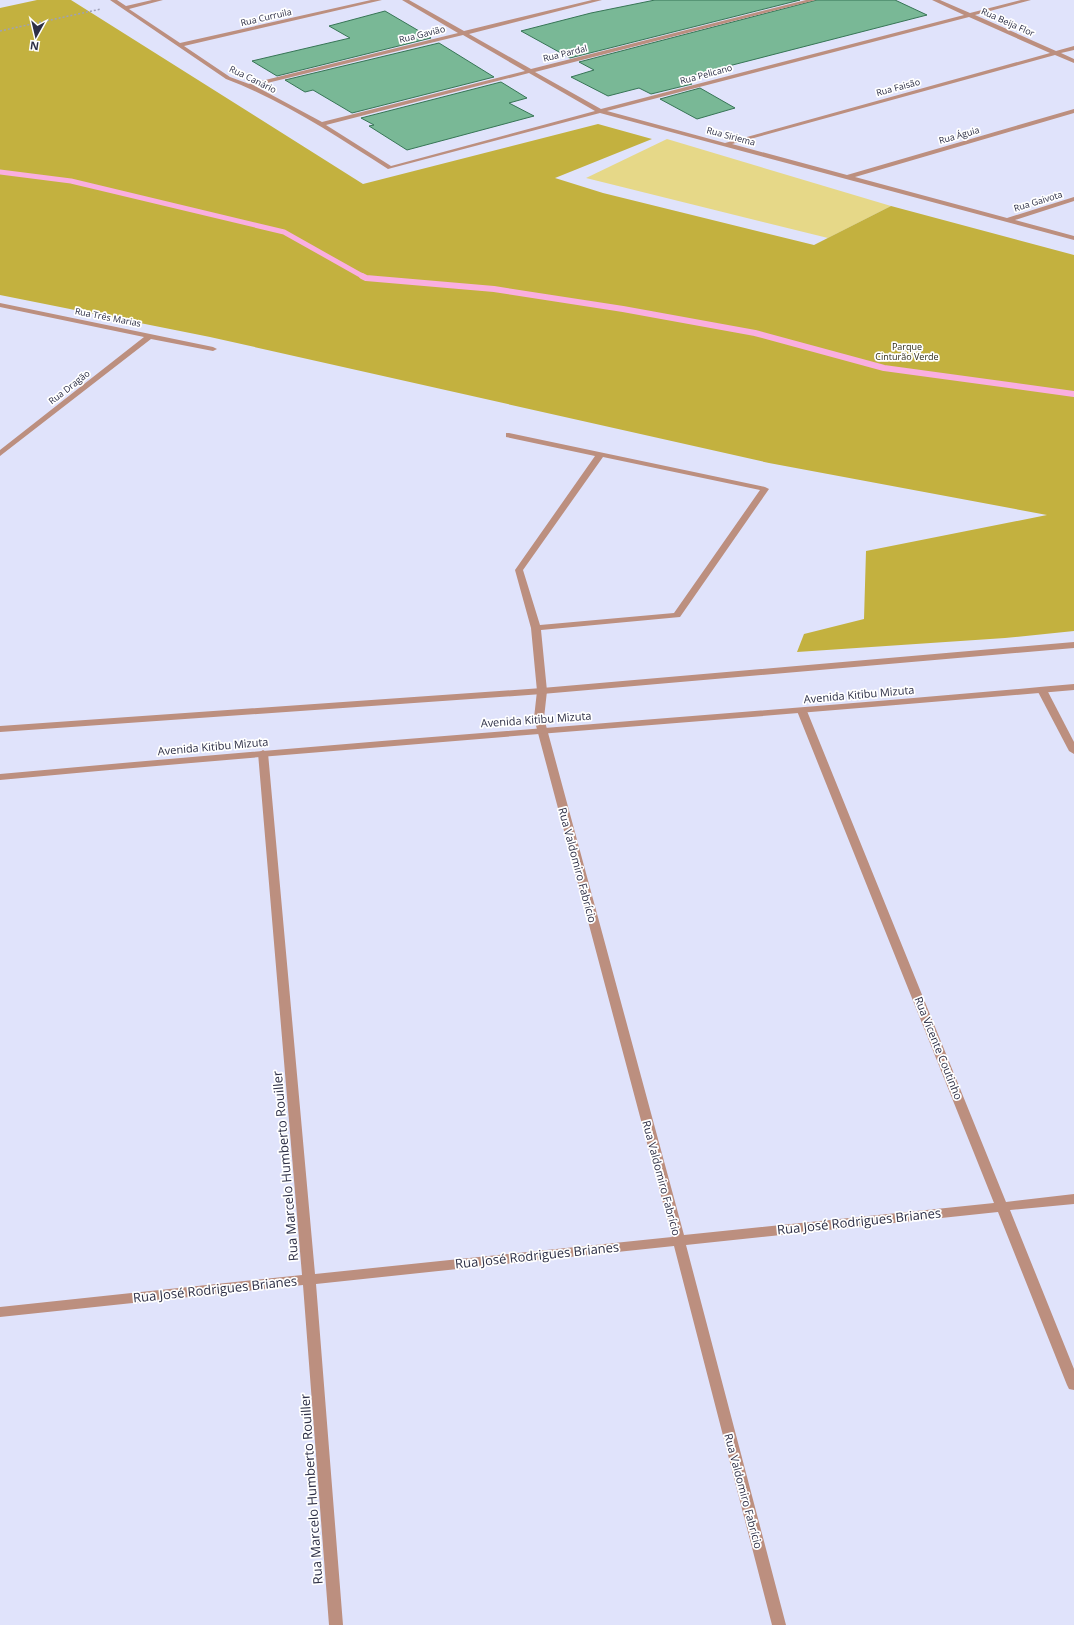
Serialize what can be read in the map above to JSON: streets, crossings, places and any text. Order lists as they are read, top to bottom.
{
  "streets": {
    "street": [
      "Rua Curruila",
      "Rua Beija Flor",
      "Rua Gavião",
      "Rua Pardal",
      "Rua Pelicano",
      "Rua Canário",
      "Rua Faisão",
      "Rua Águia",
      "Rua Siriema",
      "Rua Gaivota",
      "Rua Três Marias",
      "Rua Dragão",
      "Avenida Kitibu Mizuta",
      "Rua Valdomiro Fabrício",
      "Rua Vicente Coutinho",
      "Rua Marcelo Humberto Rouiller",
      "Rua José Rodrigues Brianes"
    ]
  },
  "crossings": [
    ["Rua Curruila", "Rua Canário"],
    ["Rua Beija Flor", "Rua Pelicano"],
    ["Rua Beija Flor", "Rua Faisão"],
    ["Rua Gavião", "Rua Canário"],
    ["Rua Gavião", "Rua Siriema"],
    ["Rua Pardal", "Rua Canário"],
    ["Rua Pardal", "Rua Siriema"],
    ["Rua Pelicano", "Rua Canário"],
    ["Rua Pelicano", "Rua Siriema"],
    ["Rua Faisão", "Rua Siriema"],
    ["Rua Águia", "Rua Siriema"],
    ["Rua Siriema", "Rua Gaivota"],
    ["Rua Três Marias", "Rua Dragão"],
    ["Avenida Kitibu Mizuta", "Rua Valdomiro Fabrício"],
    ["Avenida Kitibu Mizuta", "Rua Vicente Coutinho"],
    ["Avenida Kitibu Mizuta", "Rua Marcelo Humberto Rouiller"],
    ["Rua Valdomiro Fabrício", "Rua José Rodrigues Brianes"],
    ["Rua Vicente Coutinho", "Rua José Rodrigues Brianes"],
    ["Rua Marcelo Humberto Rouiller", "Rua José Rodrigues Brianes"]
  ],
  "parks": ["Parque Cinturão Verde"],
  "north": "bottom"
}
